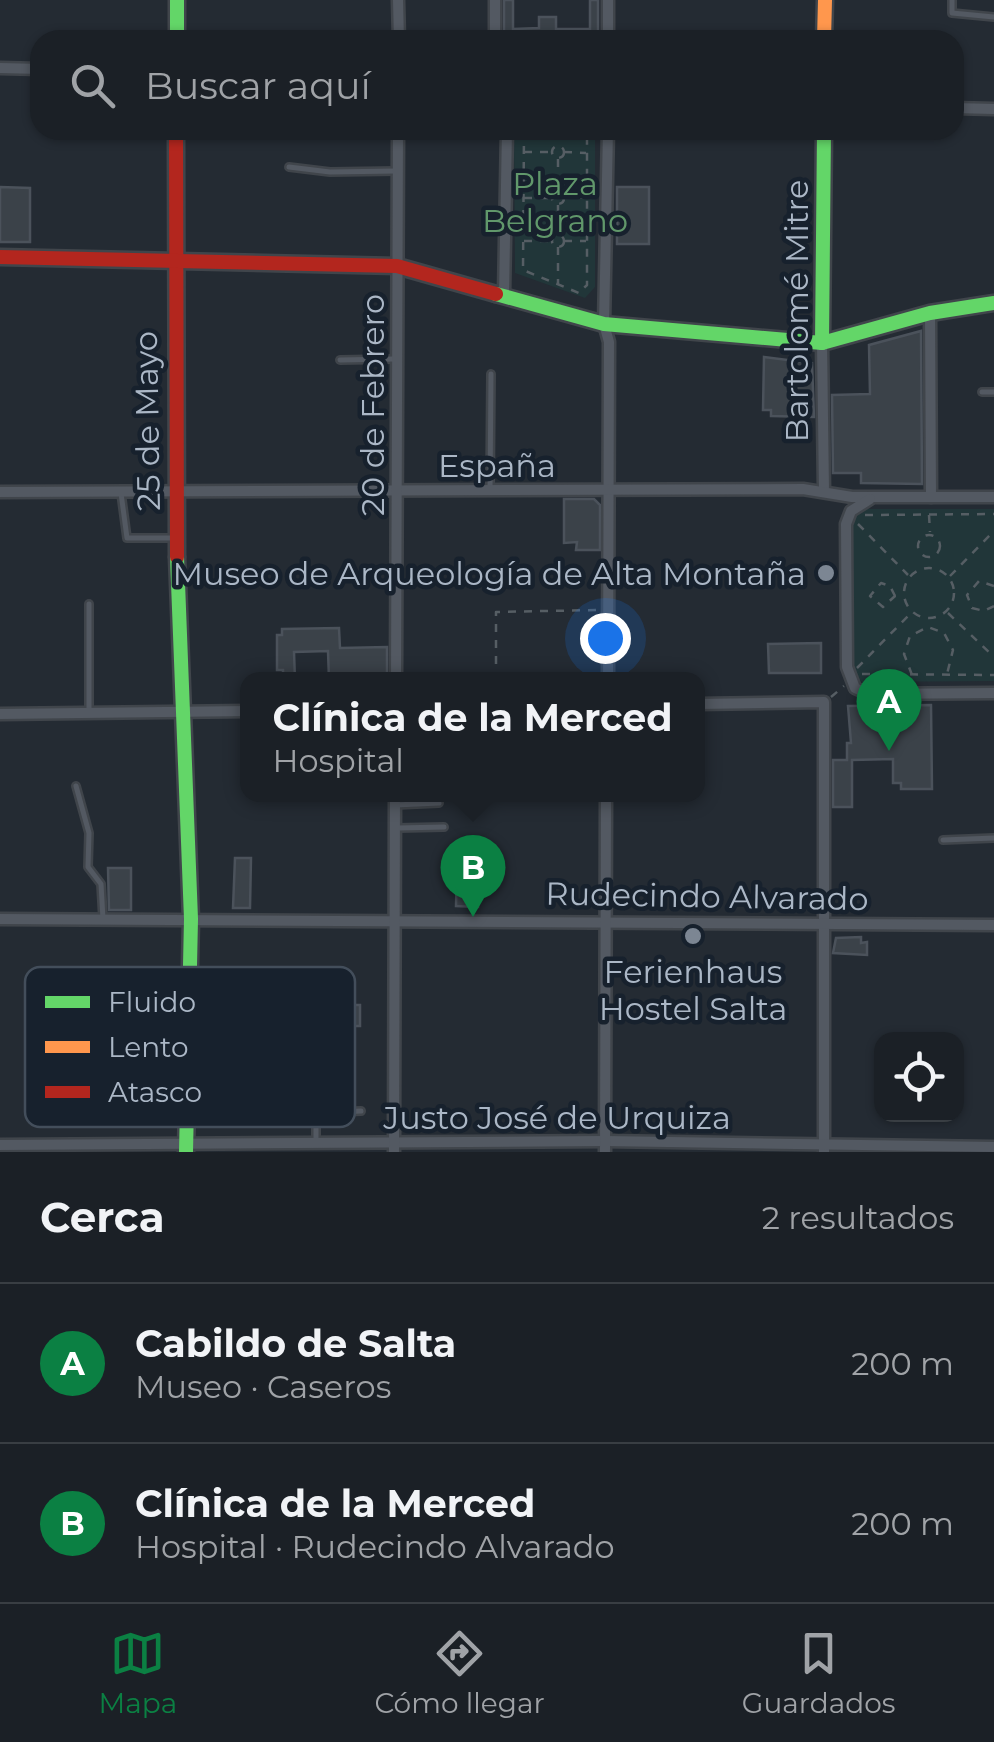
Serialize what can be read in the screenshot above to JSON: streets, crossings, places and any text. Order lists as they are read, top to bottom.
{
  "streets": {
    "main road": ["Bartolomé Mitre", "25 de Mayo"],
    "street": [
      "20 de Febrero",
      "España",
      "Rudecindo Alvarado",
      "Justo José de Urquiza"
    ]
  },
  "crossings": [
    ["Bartolomé Mitre", "España"],
    ["20 de Febrero", "España"],
    ["25 de Mayo", "España"],
    ["25 de Mayo", "Rudecindo Alvarado"]
  ],
  "parks": ["Plaza Belgrano"],
  "places": ["Museo de Arqueología de Alta Montaña", "Ferienhaus Hostel Salta"],
  "legend": ["Fluido", "Lento", "Atasco"],
  "page": {
    "search": "Buscar aquí",
    "pins": ["A", "B"],
    "popup": ["Clínica de la Merced", "Hospital"],
    "heading": ["Cerca", "2 resultados"],
    "list": [
      {
        "mark": "A",
        "name": "Cabildo de Salta",
        "note": "Museo · Caseros",
        "value": "200 m"
      },
      {
        "mark": "B",
        "name": "Clínica de la Merced",
        "note": "Hospital · Rudecindo Alvarado",
        "value": "200 m"
      }
    ],
    "nav": ["Mapa", "Cómo llegar", "Guardados"]
  }
}
